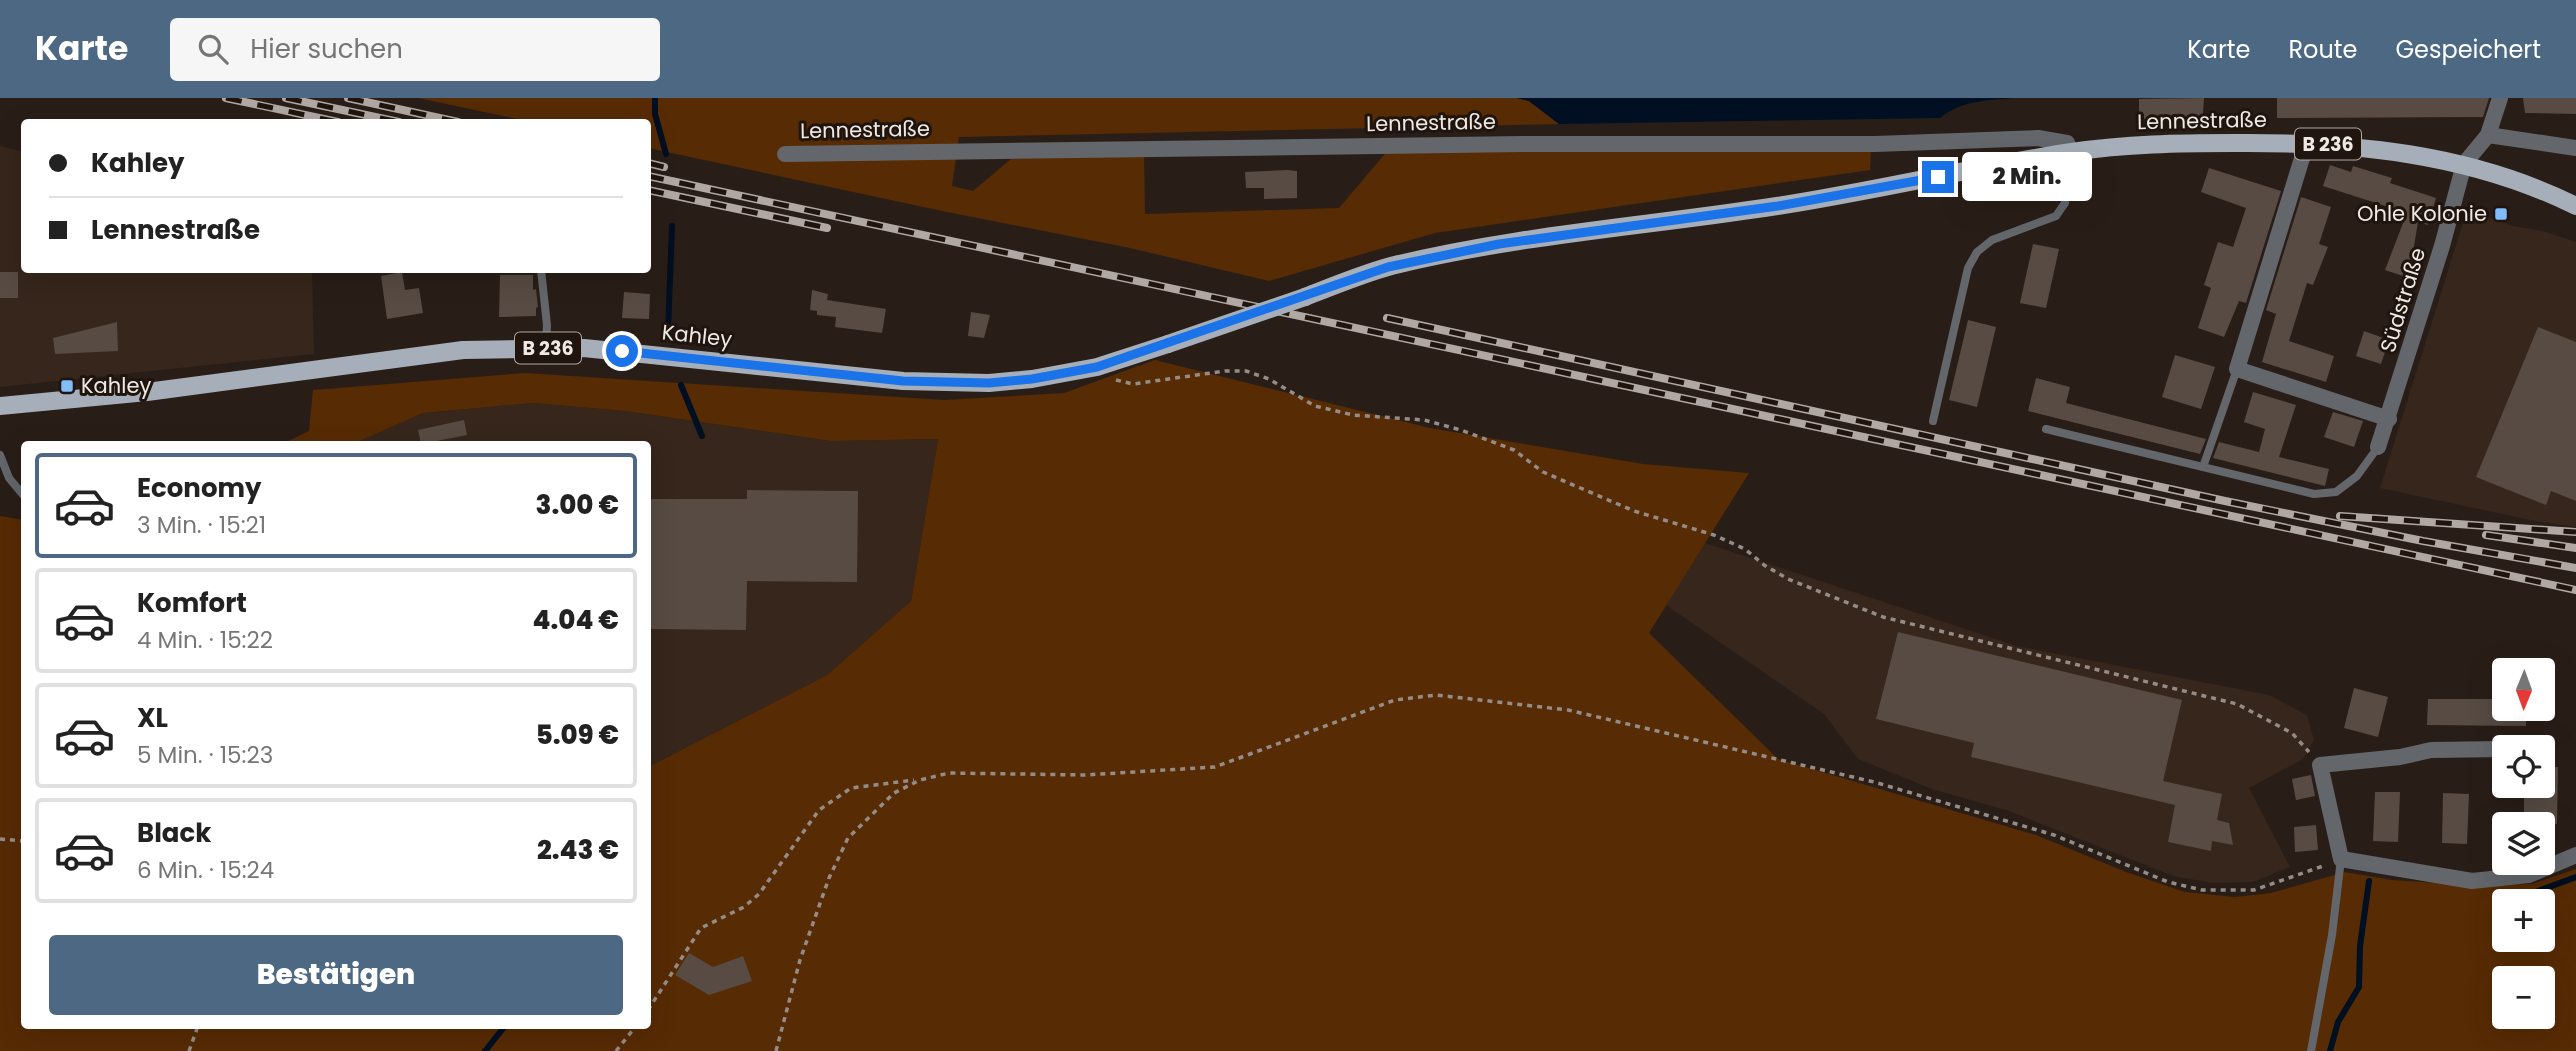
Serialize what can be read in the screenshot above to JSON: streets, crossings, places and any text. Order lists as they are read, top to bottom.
{
  "streets": {
    "main road": ["Lennestraße", "B 236", "Kahley"],
    "street": ["Südstraße"]
  },
  "crossings": [
    ["Lennestraße", "Südstraße"],
    ["Lennestraße", "Kahley"]
  ],
  "places": {
    "transit": ["Ohle Kolonie", "Kahley"]
  },
  "north": "bottom",
  "page": {
    "header": "Karte",
    "search": "Hier suchen",
    "nav": ["Karte", "Route", "Gespeichert"],
    "banner": ["Kahley", "Lennestraße"],
    "bubble": "2 Min.",
    "list": [
      {
        "name": "Economy",
        "note": "3 Min. · 15:21",
        "value": "3.00 €"
      },
      {
        "name": "Komfort",
        "note": "4 Min. · 15:22",
        "value": "4.04 €"
      },
      {
        "name": "XL",
        "note": "5 Min. · 15:23",
        "value": "5.09 €"
      },
      {
        "name": "Black",
        "note": "6 Min. · 15:24",
        "value": "2.43 €"
      }
    ],
    "map_buttons": ["+", "−"],
    "buttons": "Bestätigen"
  }
}
